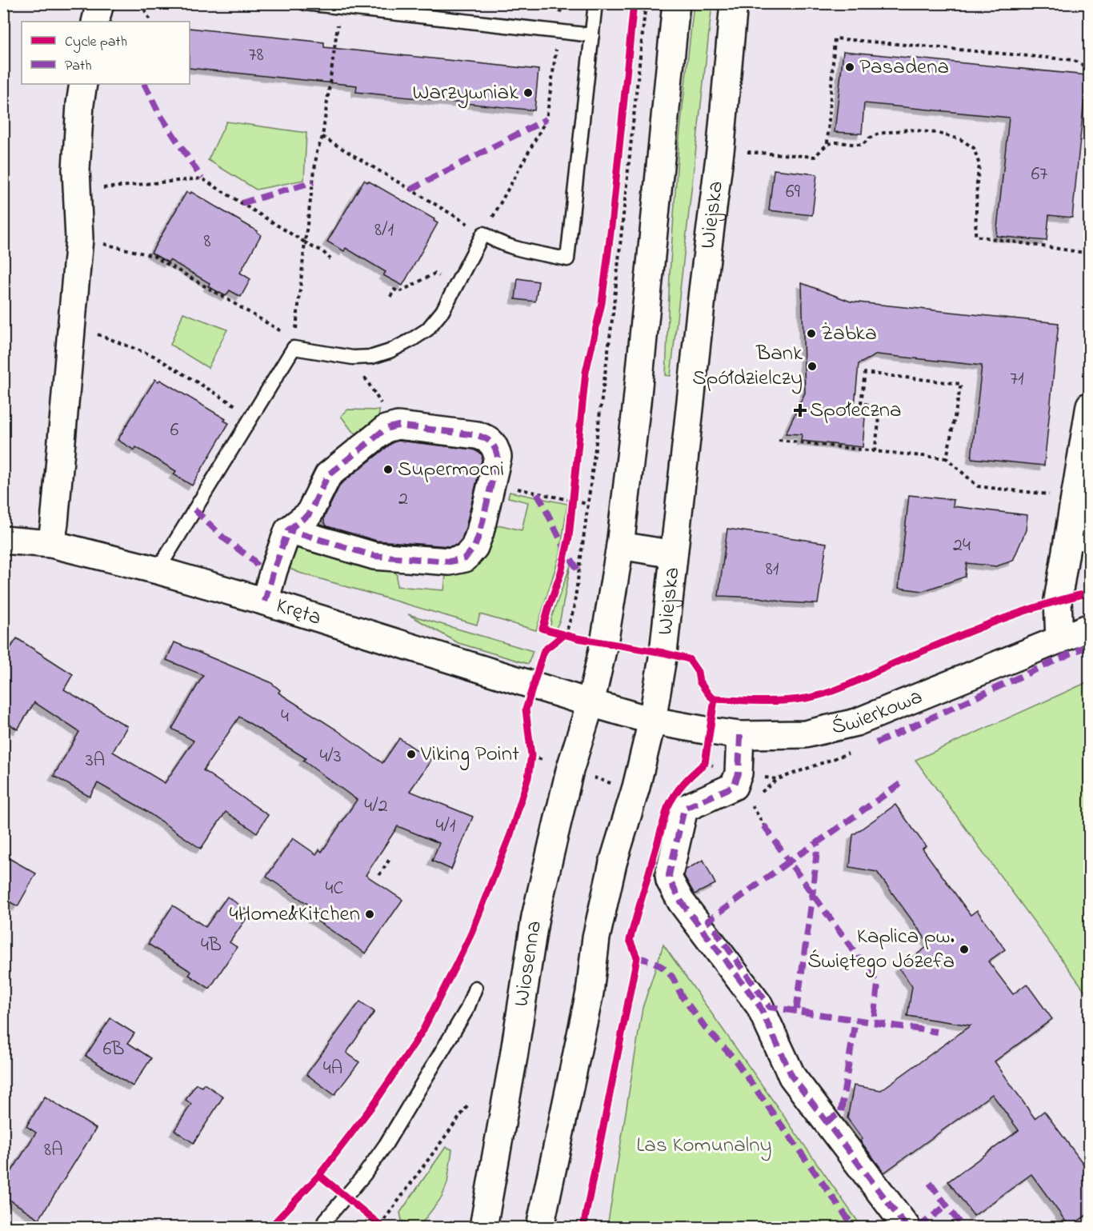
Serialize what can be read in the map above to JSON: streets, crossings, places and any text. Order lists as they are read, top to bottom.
{
  "streets": {
    "street": [
      "Wiejska",
      "Kręta",
      "Świerkowa",
      "Wiosenna"
    ]
  },
  "crossings": [
    ["Wiejska", "Świerkowa"],
    ["Kręta", "Wiosenna"]
  ],
  "parks": ["Las Komunalny"],
  "places": {
    "other": [
      "Pasadena",
      "Warzywniak",
      "Żabka",
      "Bank Spółdzielczy",
      "Supermocni",
      "Viking Point",
      "4Home&Kitchen",
      "Kaplica pw. Świętego Józefa"
    ],
    "health": ["Społeczna"]
  },
  "house_numbers": [
    "78",
    "67",
    "69",
    "8/1",
    "8",
    "71",
    "6",
    "2",
    "24",
    "81",
    "4",
    "4/3",
    "3A",
    "4/2",
    "4/1",
    "4C",
    "4B",
    "6B",
    "4A",
    "8A"
  ],
  "legend": ["Cycle path", "Path"]
}
